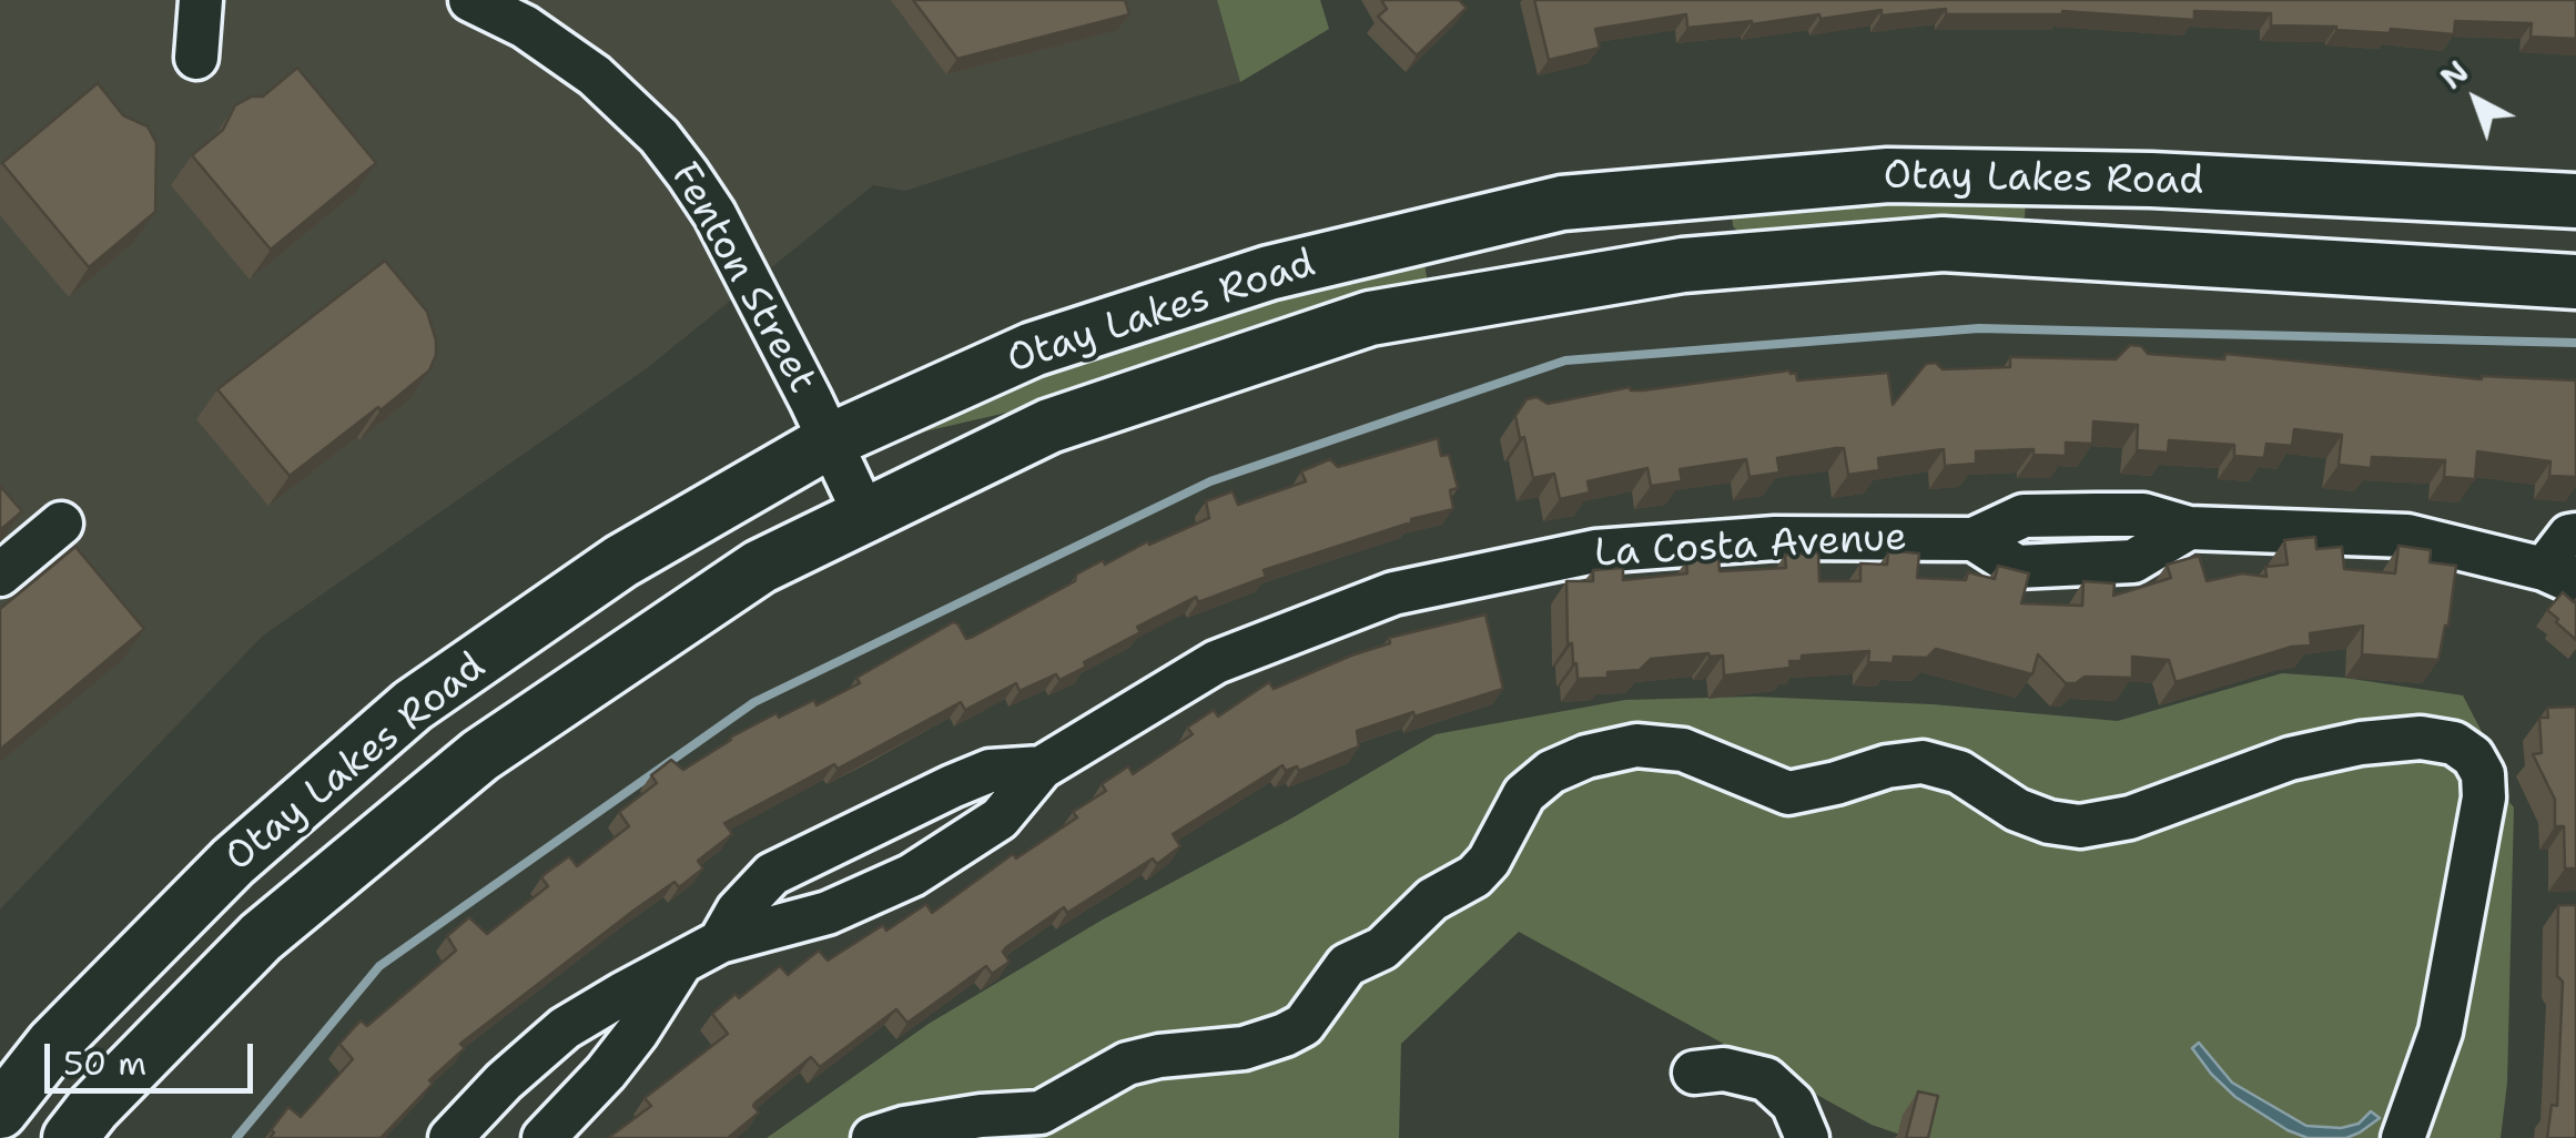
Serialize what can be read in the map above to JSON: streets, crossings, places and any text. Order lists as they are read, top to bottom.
{
  "streets": {
    "main road": ["Otay Lakes Road"],
    "street": ["Fenton Street", "La Costa Avenue"]
  },
  "crossings": [
    ["Otay Lakes Road", "Fenton Street"]
  ],
  "scale_bar": "50 m",
  "north": "top left"
}
